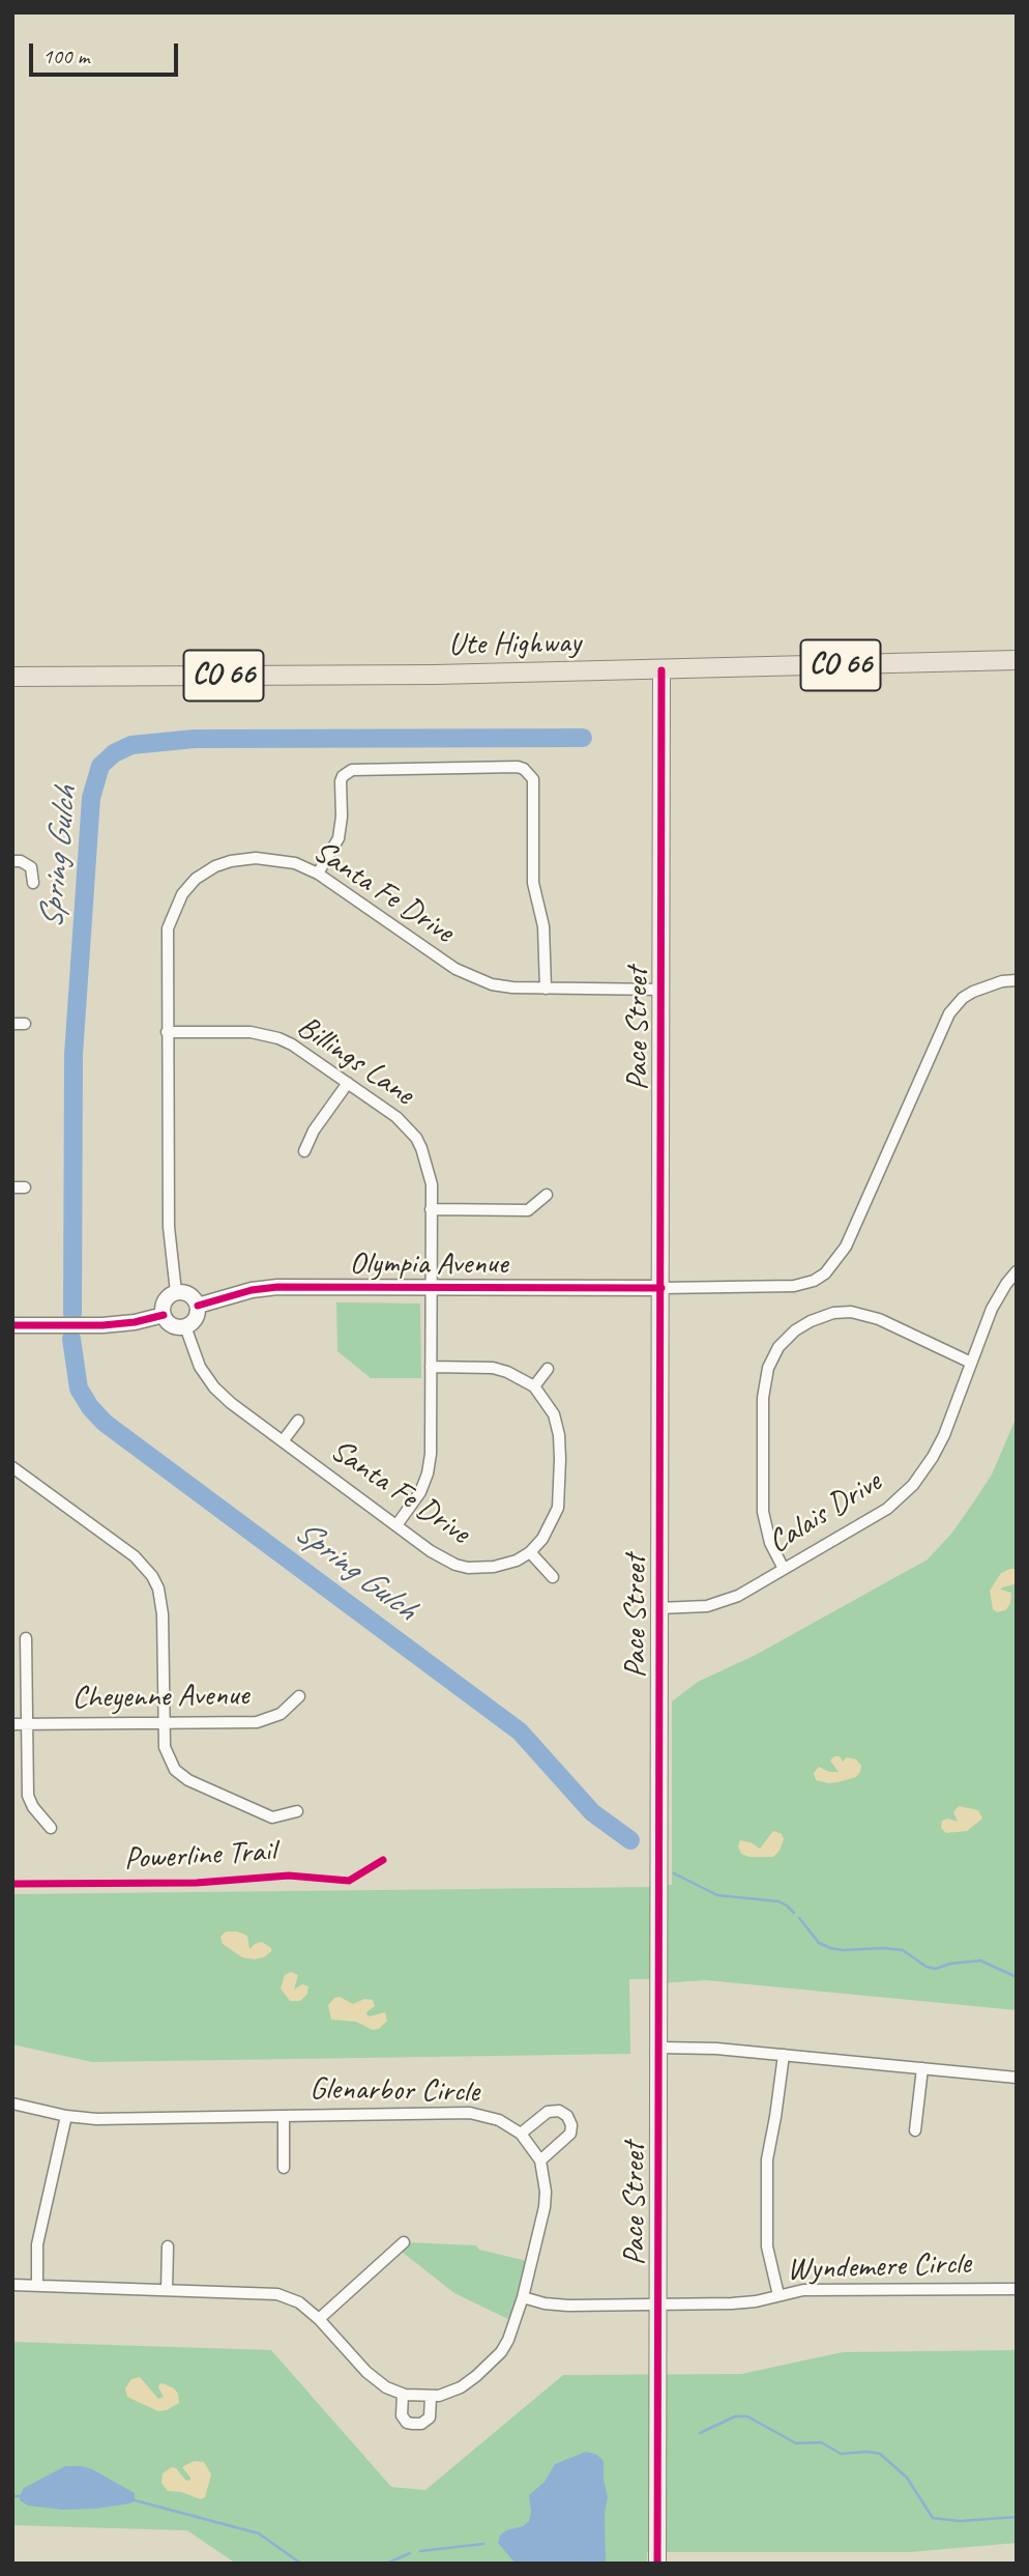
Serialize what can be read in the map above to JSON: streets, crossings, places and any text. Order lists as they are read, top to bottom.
{
  "streets": {
    "main road": ["Ute Highway", "CO 66", "Pace Street"],
    "street": [
      "Santa Fe Drive",
      "Billings Lane",
      "Olympia Avenue",
      "Calais Drive",
      "Cheyenne Avenue",
      "Glenarbor Circle",
      "Wyndemere Circle"
    ],
    "cycle path": ["Powerline Trail"]
  },
  "crossings": [
    ["Ute Highway", "Pace Street"],
    ["Santa Fe Drive", "Pace Street"],
    ["Santa Fe Drive", "Billings Lane"],
    ["Santa Fe Drive", "Olympia Avenue"],
    ["Pace Street", "Olympia Avenue"],
    ["Pace Street", "Calais Drive"],
    ["Pace Street", "Wyndemere Circle"],
    ["Billings Lane", "Olympia Avenue"],
    ["Glenarbor Circle", "Wyndemere Circle"]
  ],
  "water": ["Spring Gulch"],
  "scale_bar": "100 m"
}
